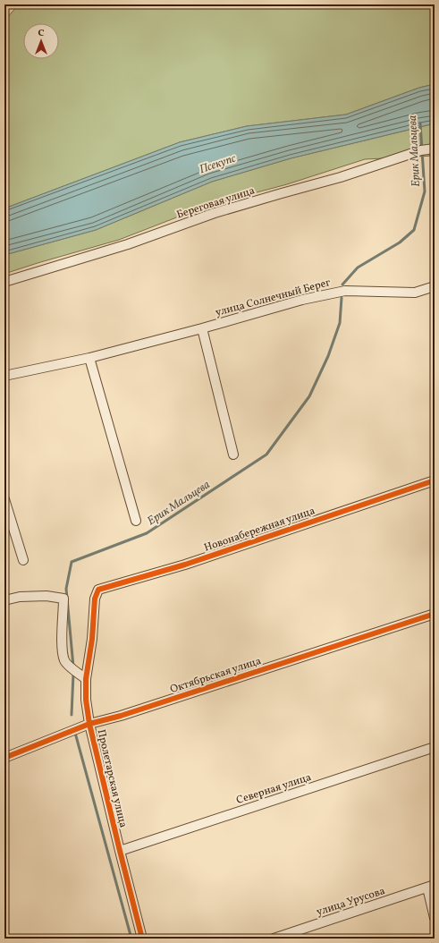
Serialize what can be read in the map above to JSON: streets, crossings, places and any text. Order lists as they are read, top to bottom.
{
  "streets": {
    "street": [
      "Береговая улица",
      "улица Солнечный Берег",
      "Новонабережная улица",
      "Октябрьская улица",
      "Пролетарская улица",
      "Северная улица",
      "улица Урусова"
    ]
  },
  "crossings": [
    ["Новонабережная улица", "Пролетарская улица"],
    ["Октябрьская улица", "Пролетарская улица"],
    ["Пролетарская улица", "Северная улица"]
  ],
  "water": ["Ерик Мальцева", "Псекупс"],
  "north": "top"
}
